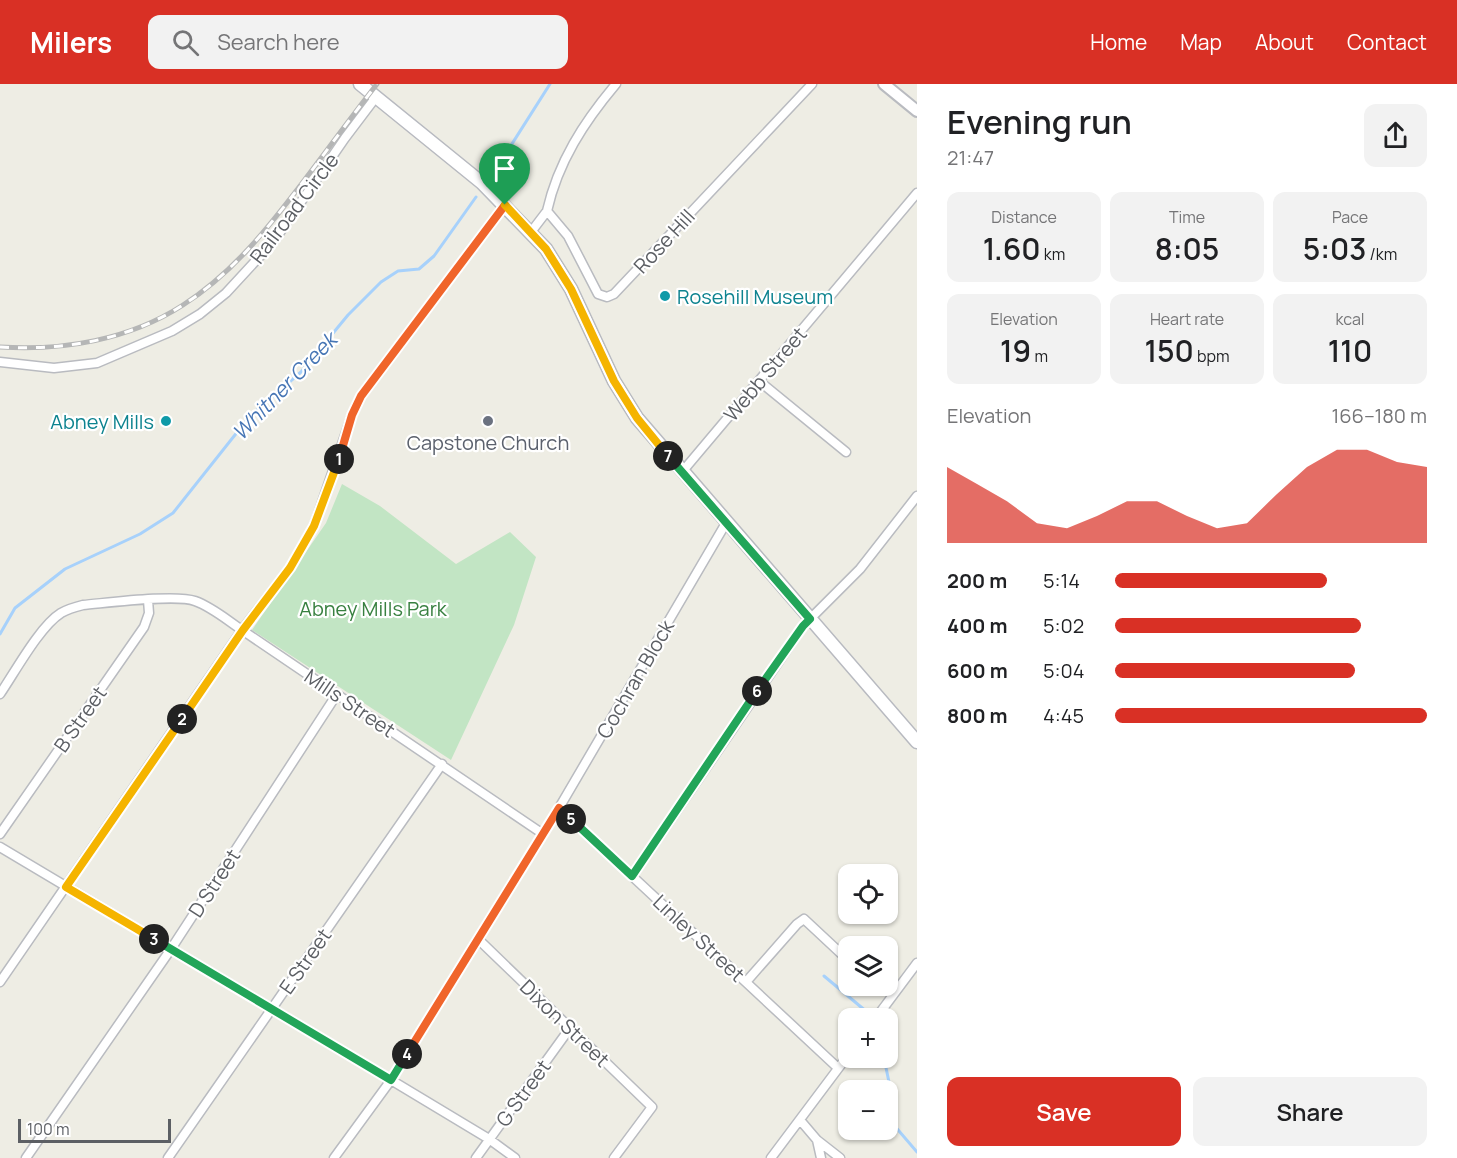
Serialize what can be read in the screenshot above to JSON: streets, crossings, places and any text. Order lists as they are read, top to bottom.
{
  "streets": {
    "street": [
      "Railroad Circle",
      "Rose Hill",
      "Webb Street",
      "Cochran Block",
      "Mills Street",
      "B Street",
      "D Street",
      "Linley Street",
      "E Street",
      "Dixon Street",
      "G Street"
    ]
  },
  "crossings": [
    ["Cochran Block", "Mills Street"],
    ["Cochran Block", "Linley Street"],
    ["Cochran Block", "Dixon Street"],
    ["Mills Street", "B Street"],
    ["Mills Street", "D Street"],
    ["Mills Street", "E Street"],
    ["Dixon Street", "G Street"]
  ],
  "water": ["Whitner Creek"],
  "parks": ["Abney Mills Park"],
  "places": ["Rosehill Museum", "Abney Mills", "Capstone Church"],
  "scale_bar": "100 m",
  "page": {
    "header": "Milers",
    "search": "Search here",
    "nav": [
      "Home",
      "Map",
      "About",
      "Contact"
    ],
    "heading": ["Evening run", "21:47"],
    "stats": [
      ["Distance", "1.60 km"],
      ["Time", "8:05"],
      ["Pace", "5:03 /km"],
      ["Elevation", "19 m"],
      ["Heart rate", "150 bpm"],
      ["kcal", "110"]
    ],
    "chart": ["Elevation", "166–180 m"],
    "pins": [
      "7",
      "1",
      "6",
      "2",
      "5",
      "3",
      "4"
    ],
    "list": [
      {
        "name": "200 m",
        "note": "5:14"
      },
      {
        "name": "400 m",
        "note": "5:02"
      },
      {
        "name": "600 m",
        "note": "5:04"
      },
      {
        "name": "800 m",
        "note": "4:45"
      }
    ],
    "map_buttons": ["+", "−"],
    "buttons": ["Save", "Share"],
    "scale": "100 m"
  }
}
